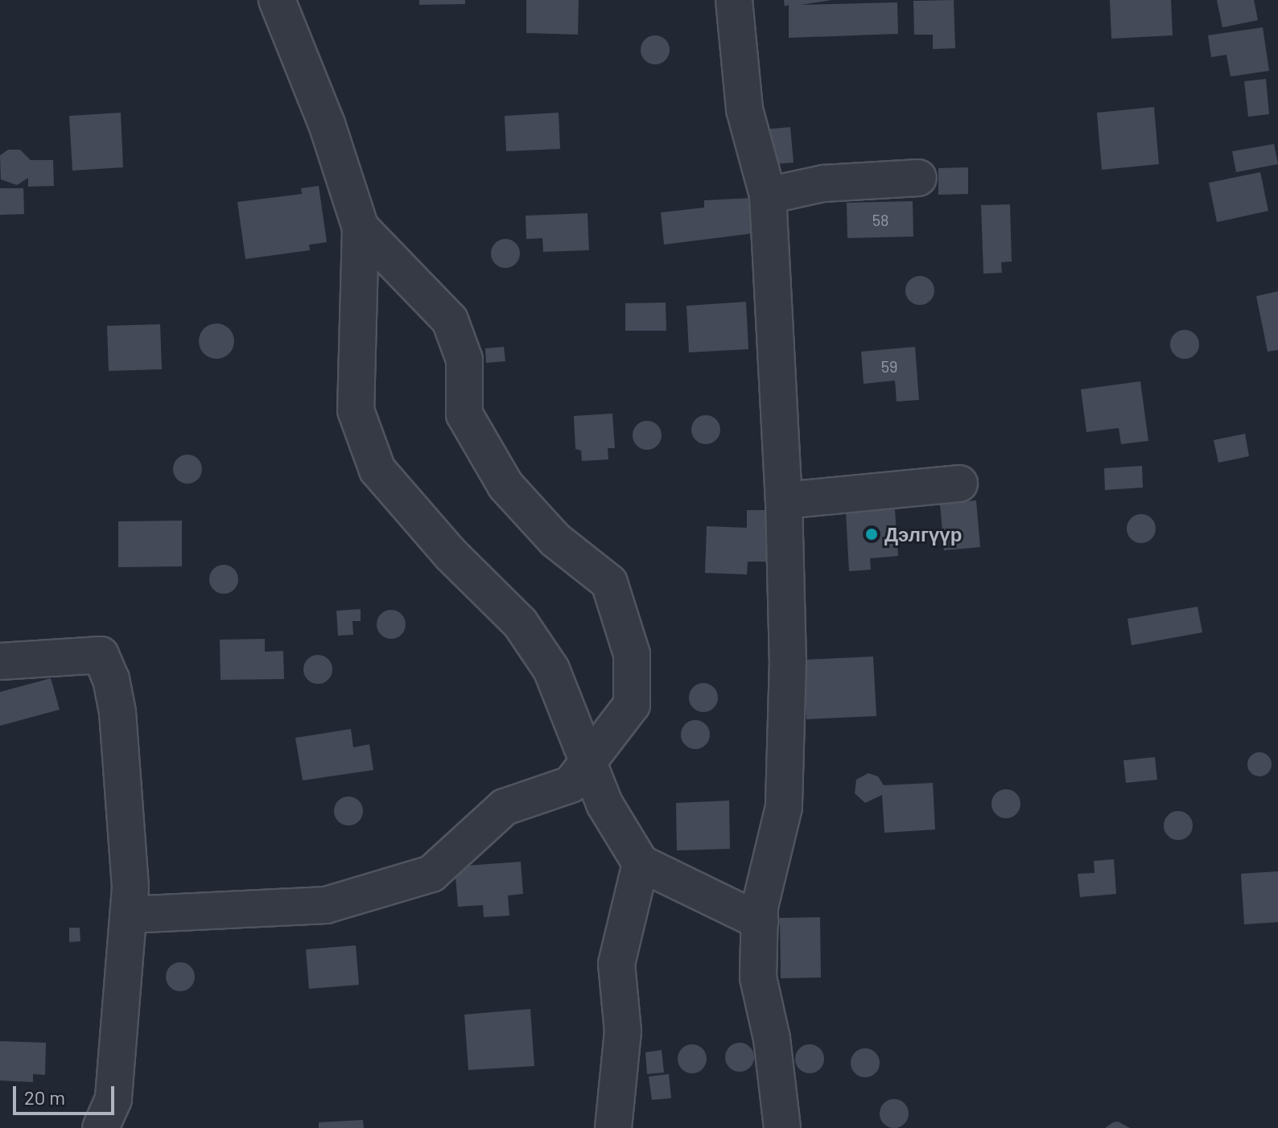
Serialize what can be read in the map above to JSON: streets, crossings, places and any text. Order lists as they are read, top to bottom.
{
  "places": ["Дэлгүүр"],
  "house_numbers": ["58", "59"],
  "scale_bar": "20 m"
}
